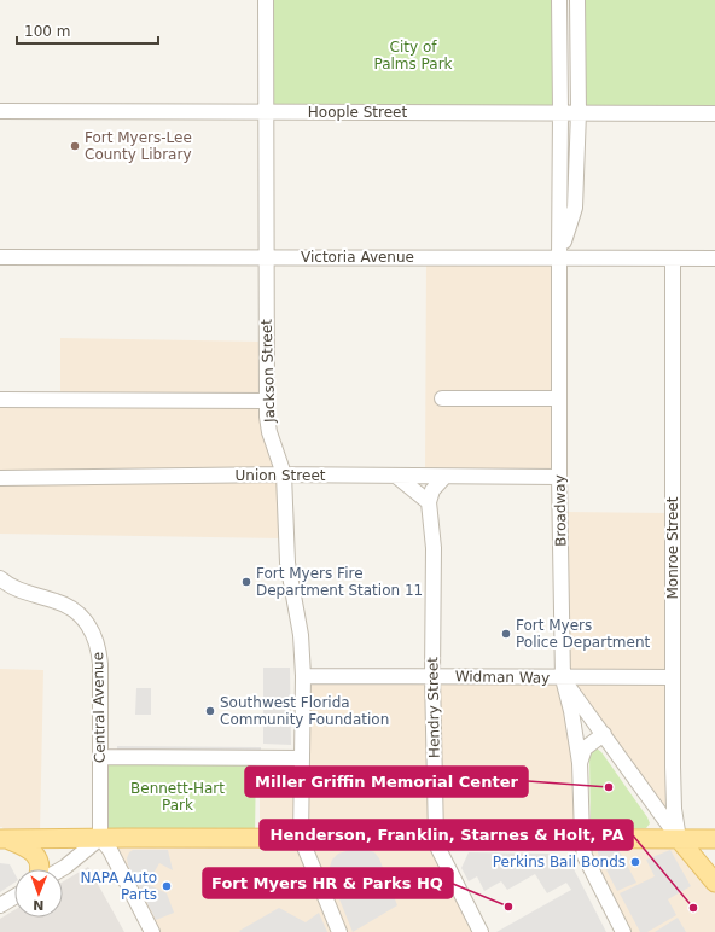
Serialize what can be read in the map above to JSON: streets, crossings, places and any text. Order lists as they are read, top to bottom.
{
  "streets": {
    "street": [
      "Hoople Street",
      "Victoria Avenue",
      "Jackson Street",
      "Union Street",
      "Broadway",
      "Monroe Street",
      "Widman Way",
      "Central Avenue",
      "Hendry Street"
    ]
  },
  "crossings": [
    ["Hoople Street", "Jackson Street"],
    ["Hoople Street", "Broadway"],
    ["Victoria Avenue", "Jackson Street"],
    ["Victoria Avenue", "Broadway"],
    ["Victoria Avenue", "Monroe Street"],
    ["Jackson Street", "Union Street"],
    ["Jackson Street", "Widman Way"],
    ["Union Street", "Broadway"],
    ["Broadway", "Widman Way"],
    ["Monroe Street", "Widman Way"],
    ["Widman Way", "Hendry Street"]
  ],
  "parks": ["City of Palms Park", "Bennett-Hart Park"],
  "places": [
    "Fort Myers-Lee County Library",
    "Fort Myers Fire Department Station 11",
    "Fort Myers Police Department",
    "Southwest Florida Community Foundation",
    "Miller Griffin Memorial Center",
    "Perkins Bail Bonds",
    "NAPA Auto Parts",
    "Fort Myers HR & Parks HQ",
    "Henderson, Franklin, Starnes & Holt, PA"
  ],
  "scale_bar": "100 m",
  "north": "bottom"
}
